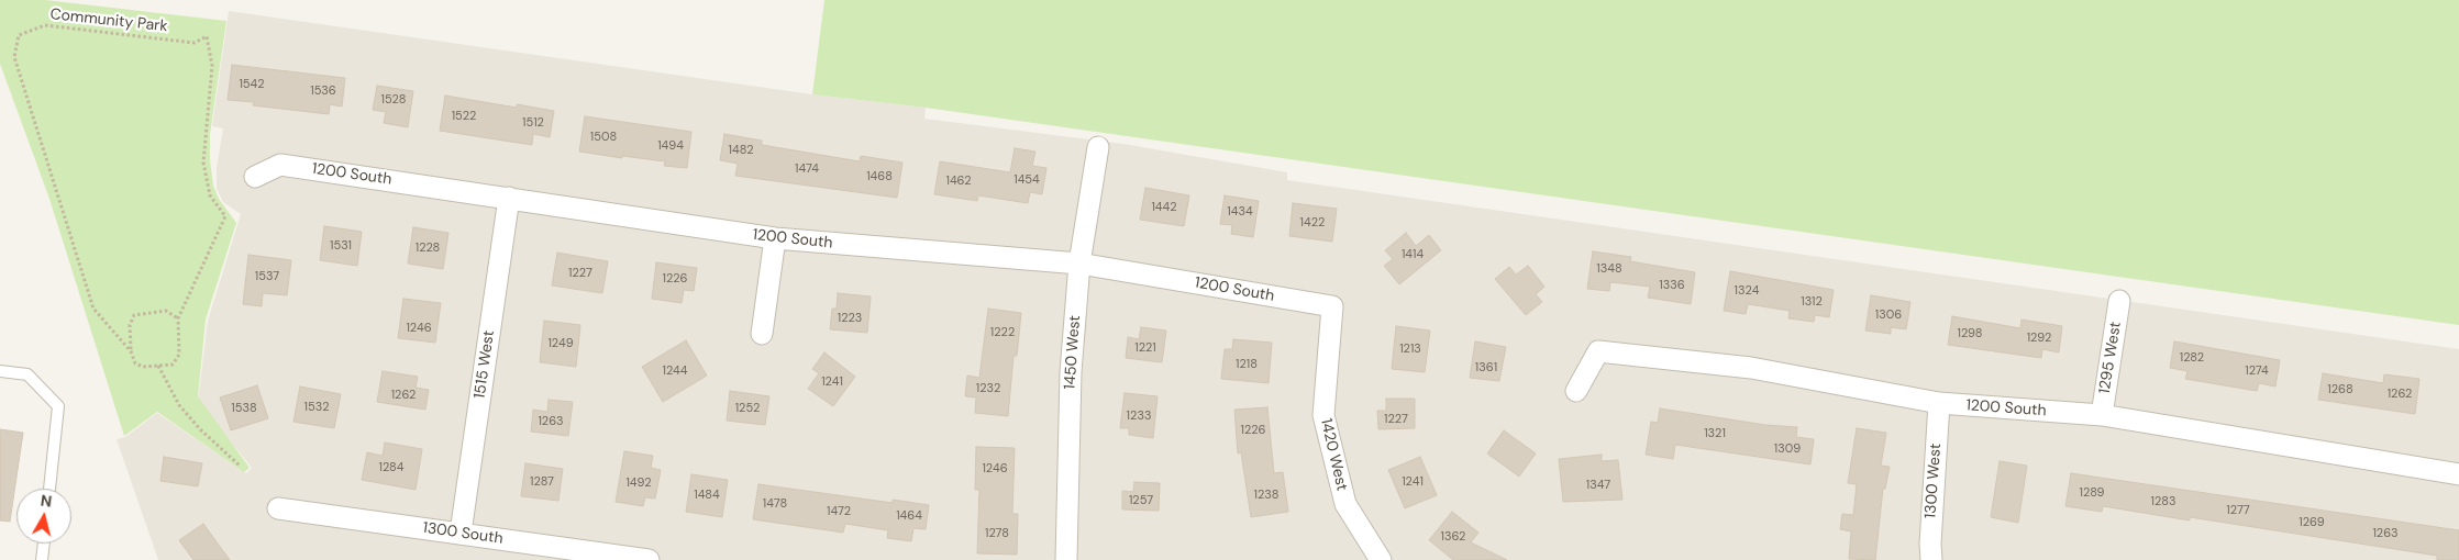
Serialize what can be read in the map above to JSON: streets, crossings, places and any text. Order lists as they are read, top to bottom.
{
  "streets": {
    "street": [
      "1200 South",
      "1450 West",
      "1295 West",
      "1515 West",
      "1420 West",
      "1300 West",
      "1300 South"
    ],
    "path": ["Community Park"]
  },
  "crossings": [
    ["1200 South", "1450 West"],
    ["1200 South", "1295 West"],
    ["1200 South", "1515 West"],
    ["1200 South", "1420 West"],
    ["1200 South", "1300 West"],
    ["1515 West", "1300 South"]
  ],
  "house_numbers": [
    "1542",
    "1536",
    "1528",
    "1522",
    "1512",
    "1508",
    "1494",
    "1482",
    "1474",
    "1468",
    "1454",
    "1462",
    "1442",
    "1434",
    "1422",
    "1531",
    "1228",
    "1414",
    "1348",
    "1227",
    "1537",
    "1226",
    "1336",
    "1324",
    "1312",
    "1306",
    "1223",
    "1246",
    "1222",
    "1298",
    "1292",
    "1249",
    "1221",
    "1213",
    "1282",
    "1218",
    "1361",
    "1244",
    "1274",
    "1241",
    "1232",
    "1268",
    "1262",
    "1262",
    "1532",
    "1538",
    "1252",
    "1233",
    "1227",
    "1263",
    "1226",
    "1321",
    "1309",
    "1284",
    "1246",
    "1287",
    "1241",
    "1492",
    "1347",
    "1289",
    "1484",
    "1238",
    "1257",
    "1283",
    "1478",
    "1277",
    "1472",
    "1464",
    "1269",
    "1278",
    "1263",
    "1362"
  ],
  "north": "top"
}
